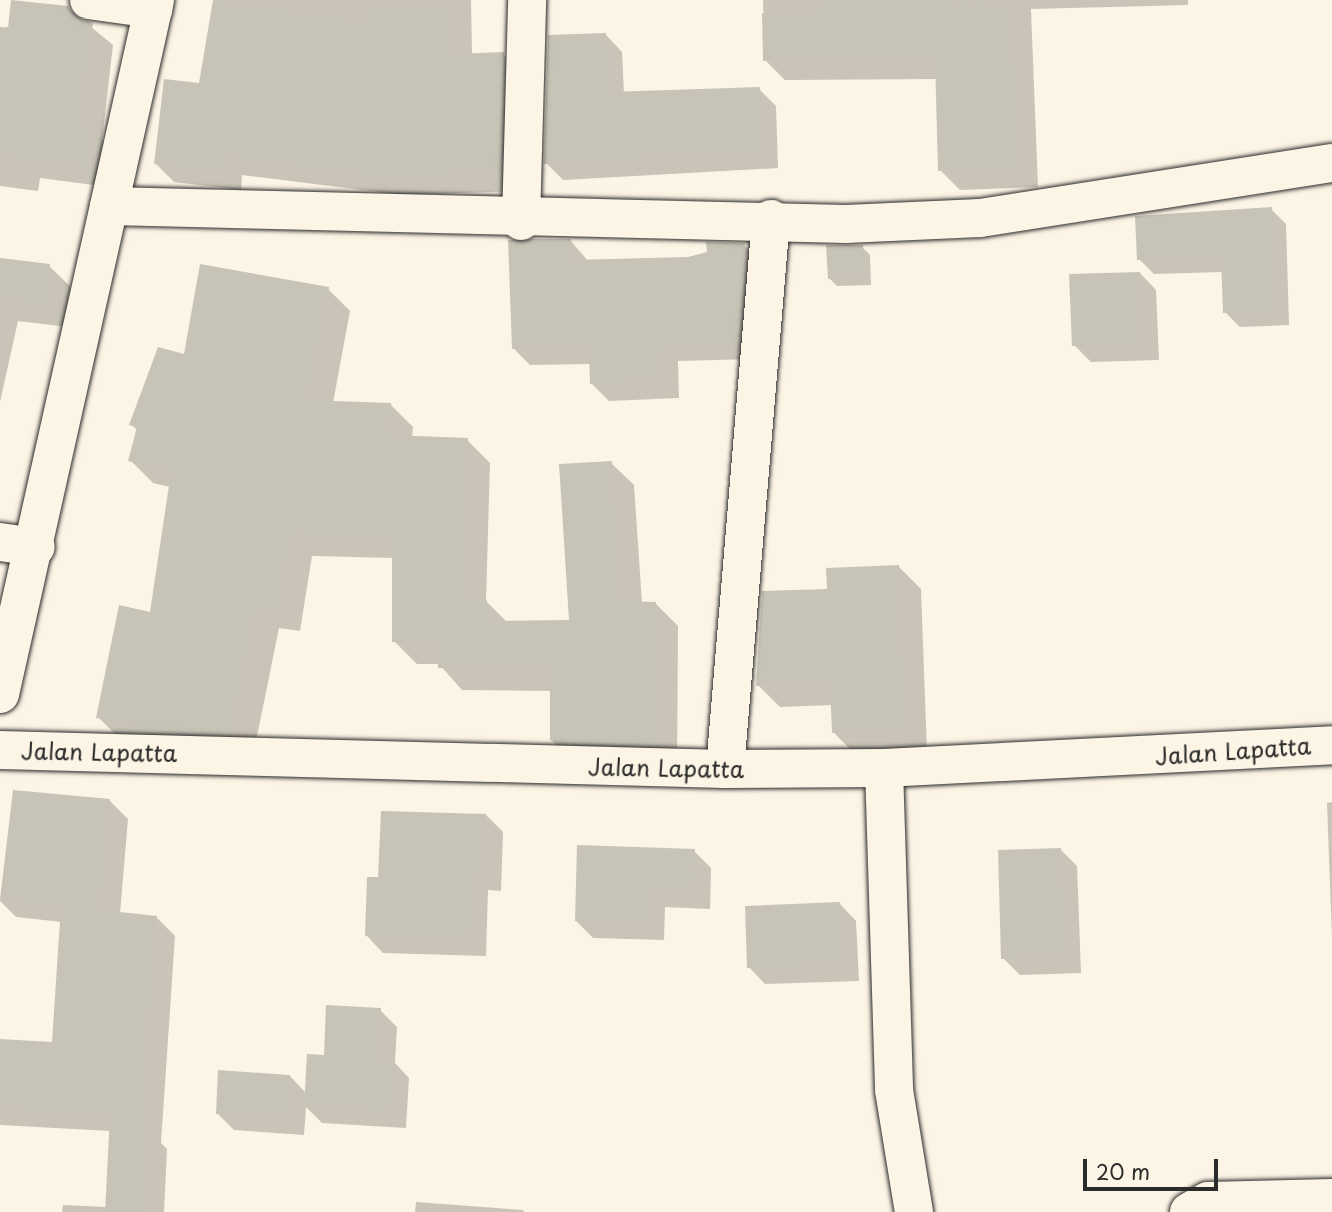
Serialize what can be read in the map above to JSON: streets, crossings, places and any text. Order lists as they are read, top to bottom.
{
  "streets": {
    "street": ["Jalan Lapatta"]
  },
  "scale_bar": "20 m"
}
